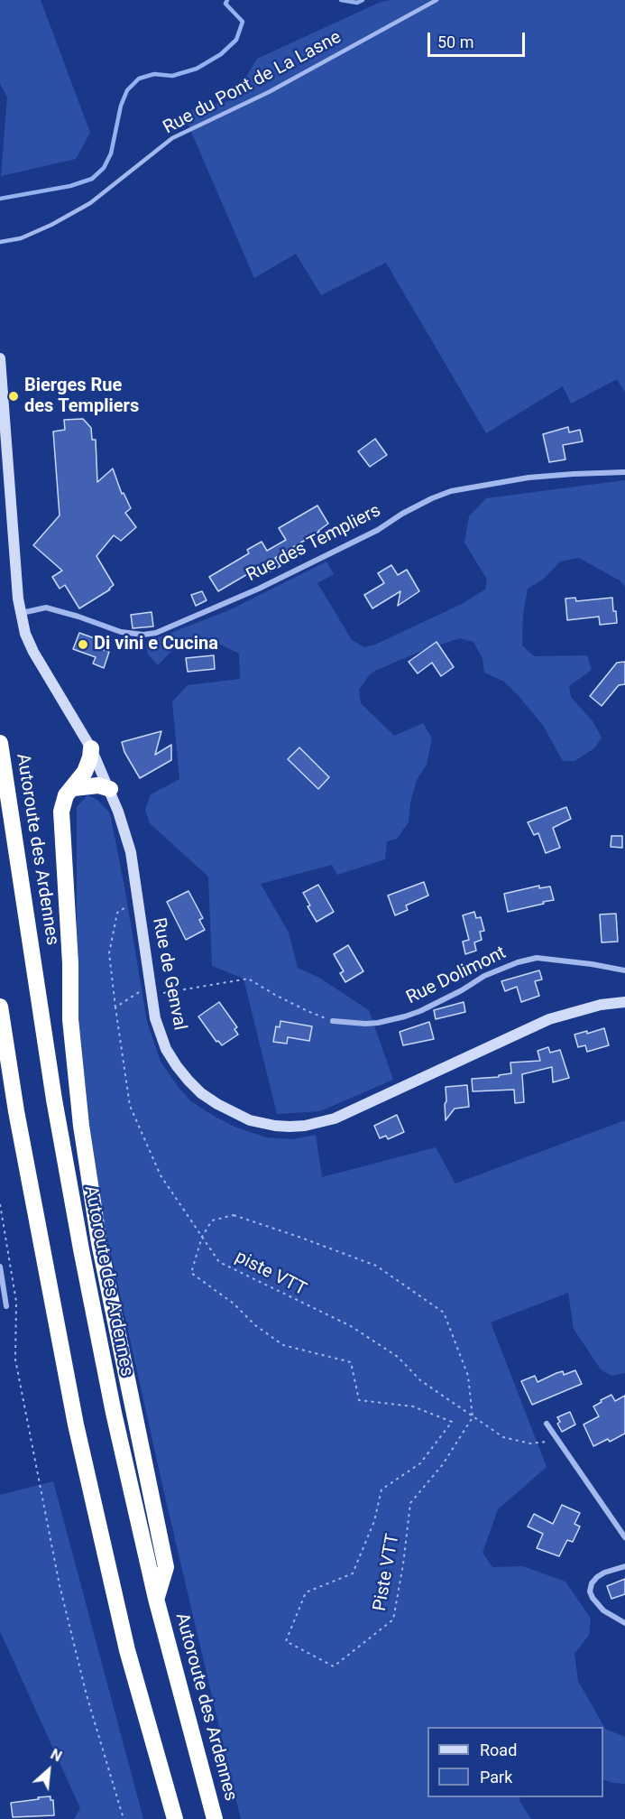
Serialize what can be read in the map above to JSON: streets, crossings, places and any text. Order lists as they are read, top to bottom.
{
  "streets": {
    "highway": ["Autoroute des Ardennes"],
    "street": ["Rue des Templiers", "Rue de Genval", "Rue Dolimont"],
    "lane": ["Rue du Pont de La Lasne"],
    "path": ["piste VTT", "Piste VTT"]
  },
  "crossings": [
    ["Rue des Templiers", "Rue de Genval"],
    ["Rue de Genval", "piste VTT"],
    ["piste VTT", "Piste VTT"]
  ],
  "places": ["Bierges Rue des Templiers", "Di vini e Cucina"],
  "legend": ["Road", "Park"],
  "scale_bar": "50 m",
  "north": "top right"
}
